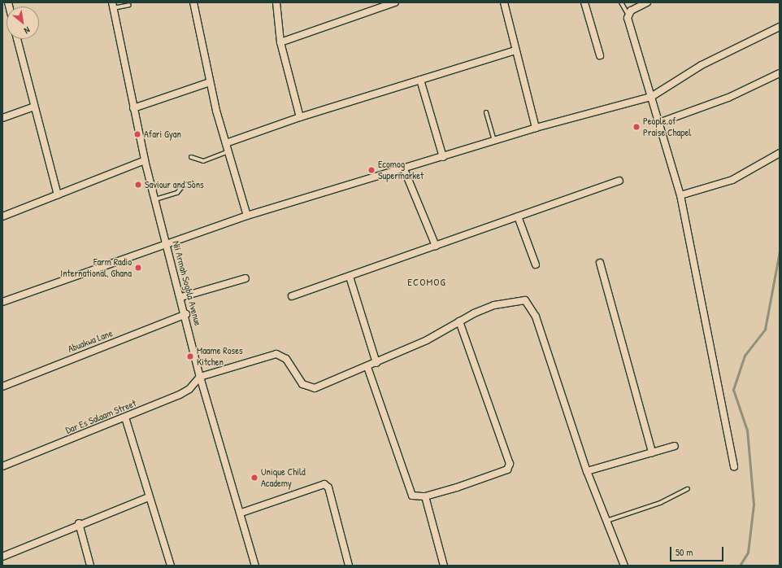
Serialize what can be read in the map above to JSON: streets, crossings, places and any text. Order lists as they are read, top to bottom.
{
  "streets": {
    "street": ["Nii Armah Sogbla Avenue", "Abuakwa Lane", "Dar Es Salaam Street"]
  },
  "crossings": [
    ["Nii Armah Sogbla Avenue", "Abuakwa Lane"],
    ["Nii Armah Sogbla Avenue", "Dar Es Salaam Street"]
  ],
  "districts": ["ECOMOG"],
  "places": [
    "People of Praise Chapel",
    "Afari Gyan",
    "Ecomog Supermarket",
    "Saviour and Sons",
    "Farm Radio International, Ghana",
    "Maame Roses Kitchen",
    "Unique Child Academy"
  ],
  "scale_bar": "50 m",
  "north": "bottom right"
}
